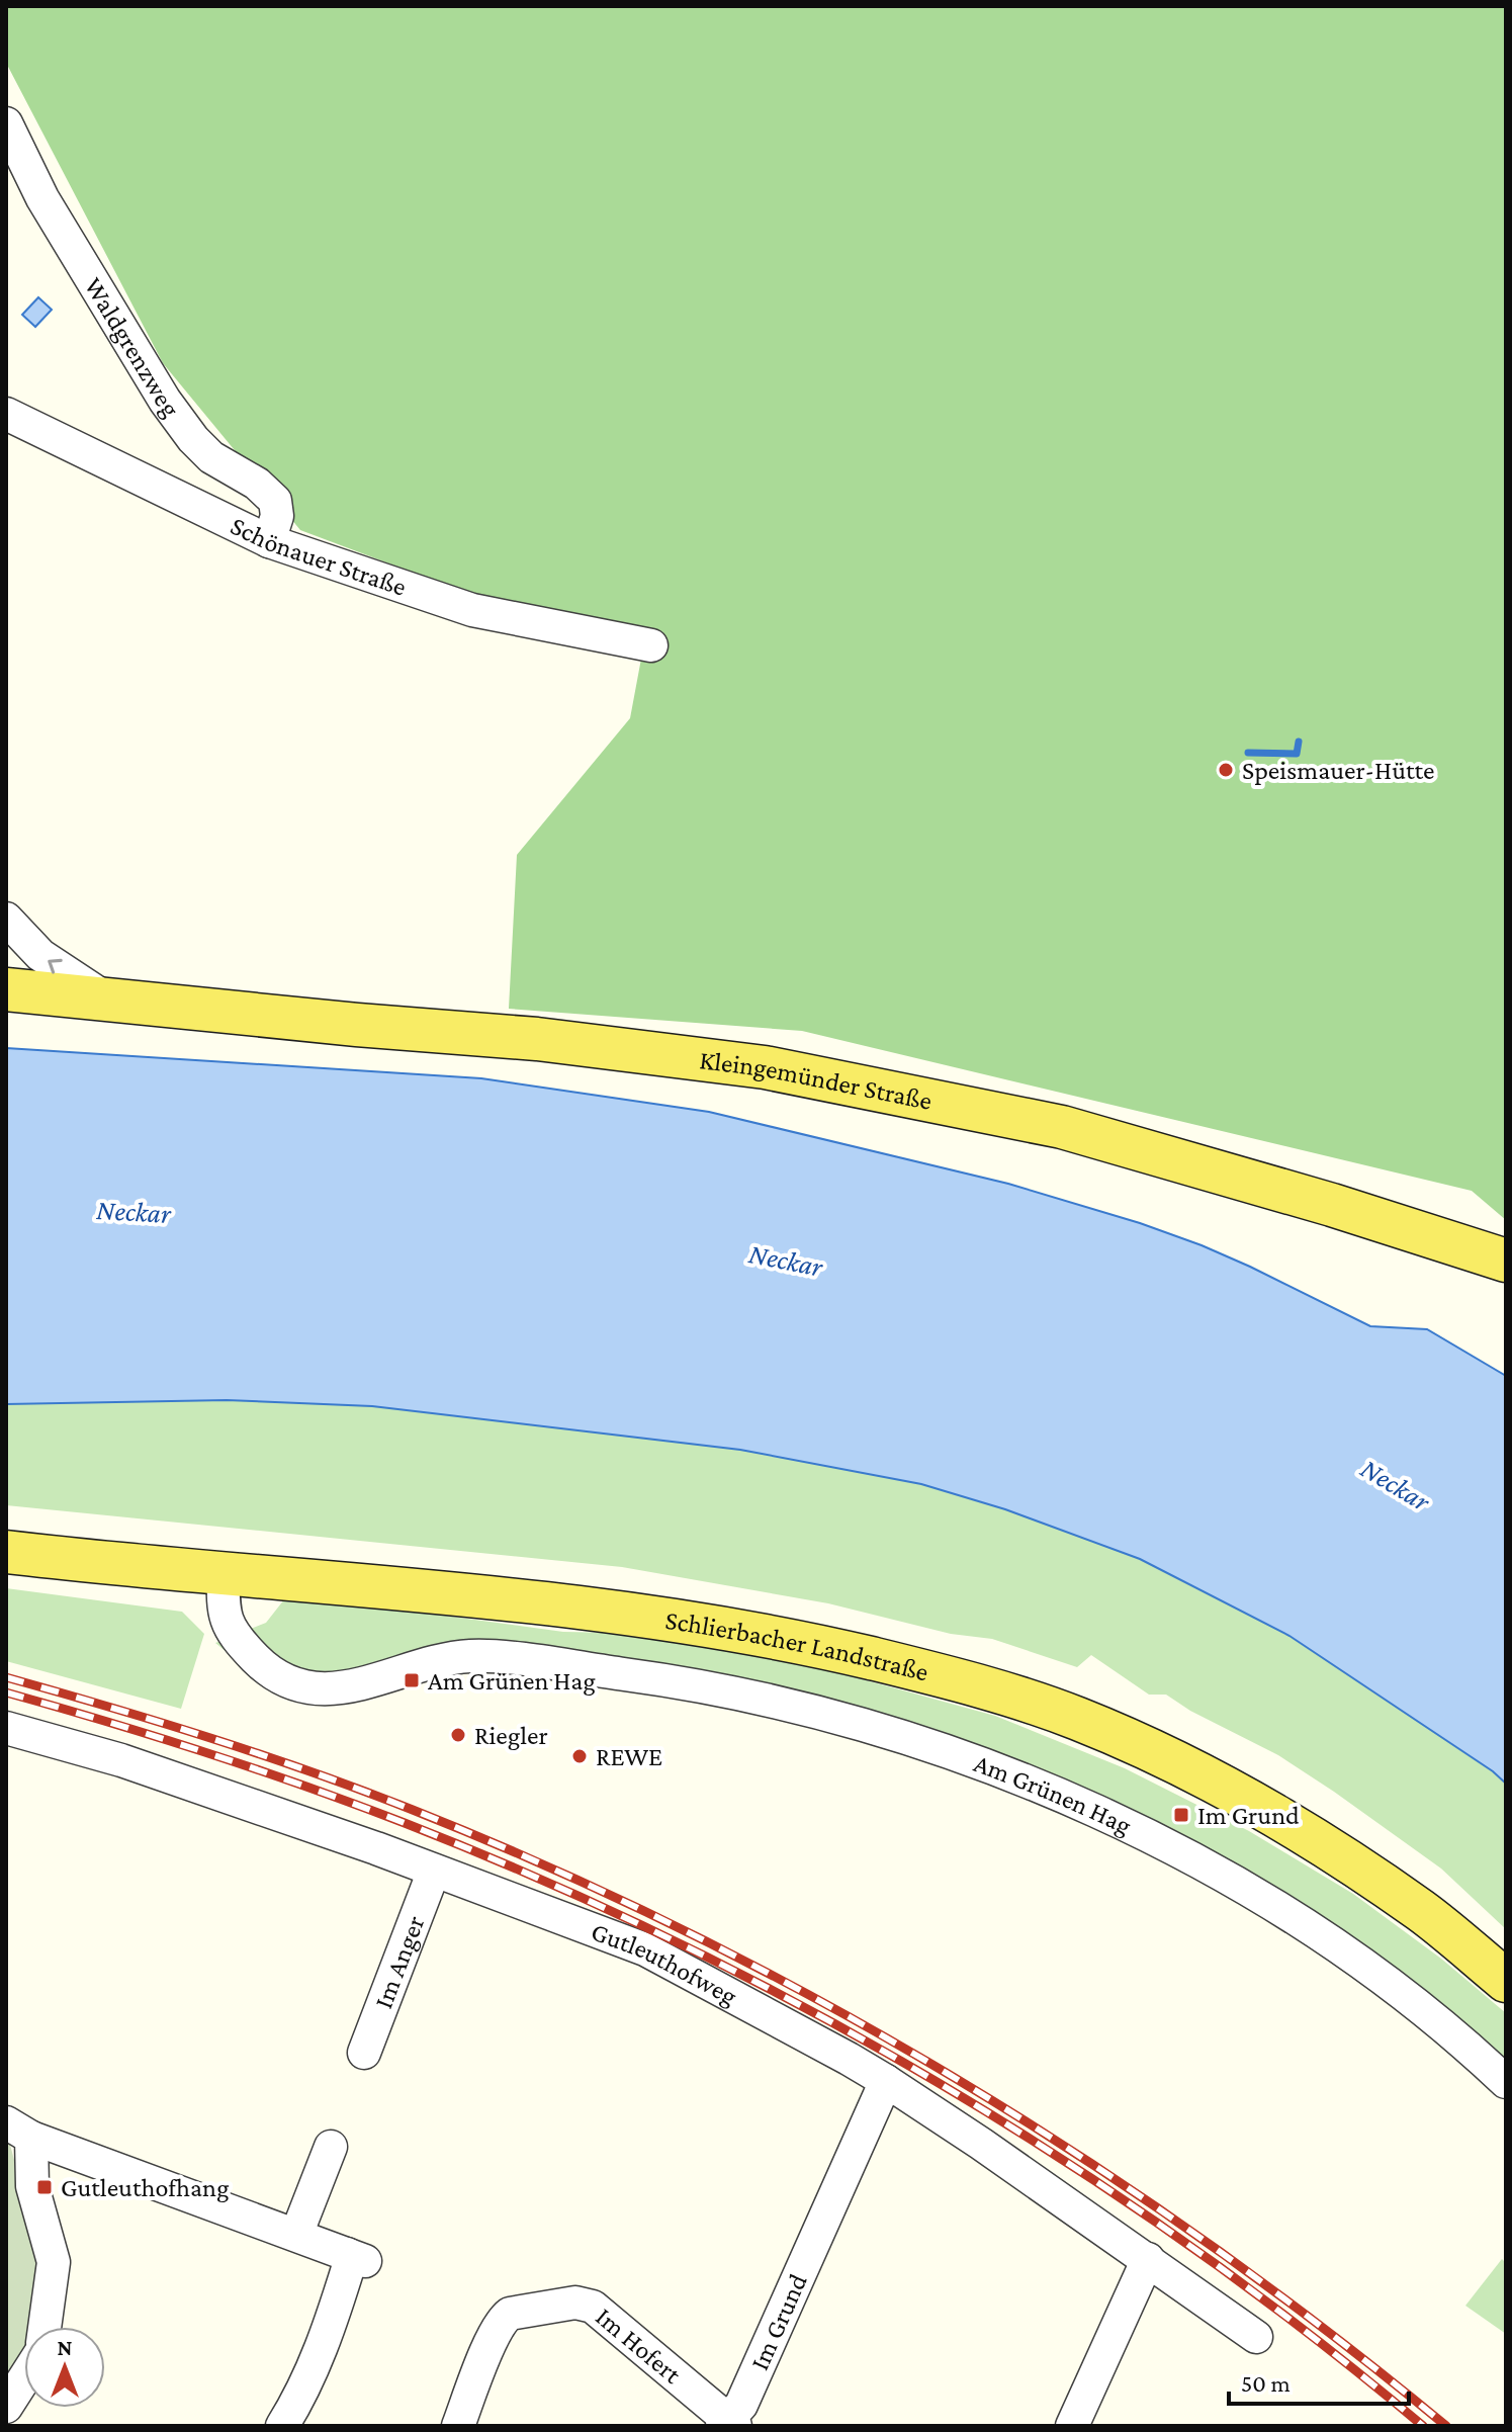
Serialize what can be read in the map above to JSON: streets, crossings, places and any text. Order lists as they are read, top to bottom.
{
  "streets": {
    "main road": ["Kleingemünder Straße", "Schlierbacher Landstraße"],
    "street": [
      "Waldgrenzweg",
      "Schönauer Straße",
      "Am Grünen Hag",
      "Im Anger",
      "Gutleuthofweg",
      "Im Grund",
      "Im Hofert"
    ]
  },
  "crossings": [
    ["Waldgrenzweg", "Schönauer Straße"],
    ["Schlierbacher Landstraße", "Am Grünen Hag"],
    ["Im Anger", "Gutleuthofweg"],
    ["Gutleuthofweg", "Im Grund"],
    ["Im Grund", "Im Hofert"]
  ],
  "water": ["Neckar"],
  "places": {
    "other": ["Speismauer-Hütte", "Riegler", "REWE"],
    "transit": ["Am Grünen Hag", "Im Grund", "Gutleuthofhang"]
  },
  "scale_bar": "50 m",
  "north": "top"
}
